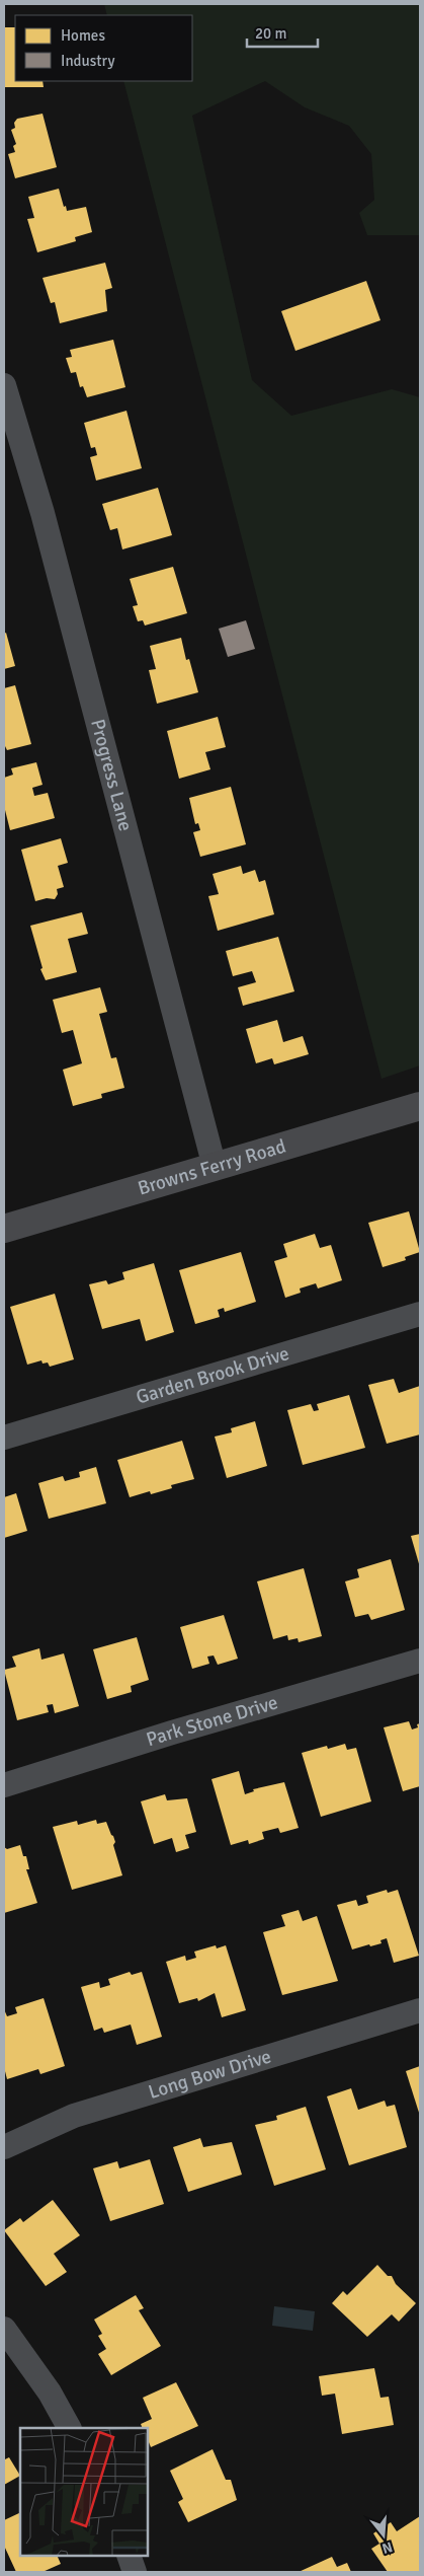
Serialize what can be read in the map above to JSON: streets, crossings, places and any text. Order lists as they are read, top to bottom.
{
  "streets": {
    "street": [
      "Progress Lane",
      "Browns Ferry Road",
      "Garden Brook Drive",
      "Park Stone Drive",
      "Long Bow Drive"
    ]
  },
  "crossings": [
    ["Progress Lane", "Browns Ferry Road"]
  ],
  "legend": ["Homes", "Industry"],
  "scale_bar": "20 m",
  "north": "bottom"
}
